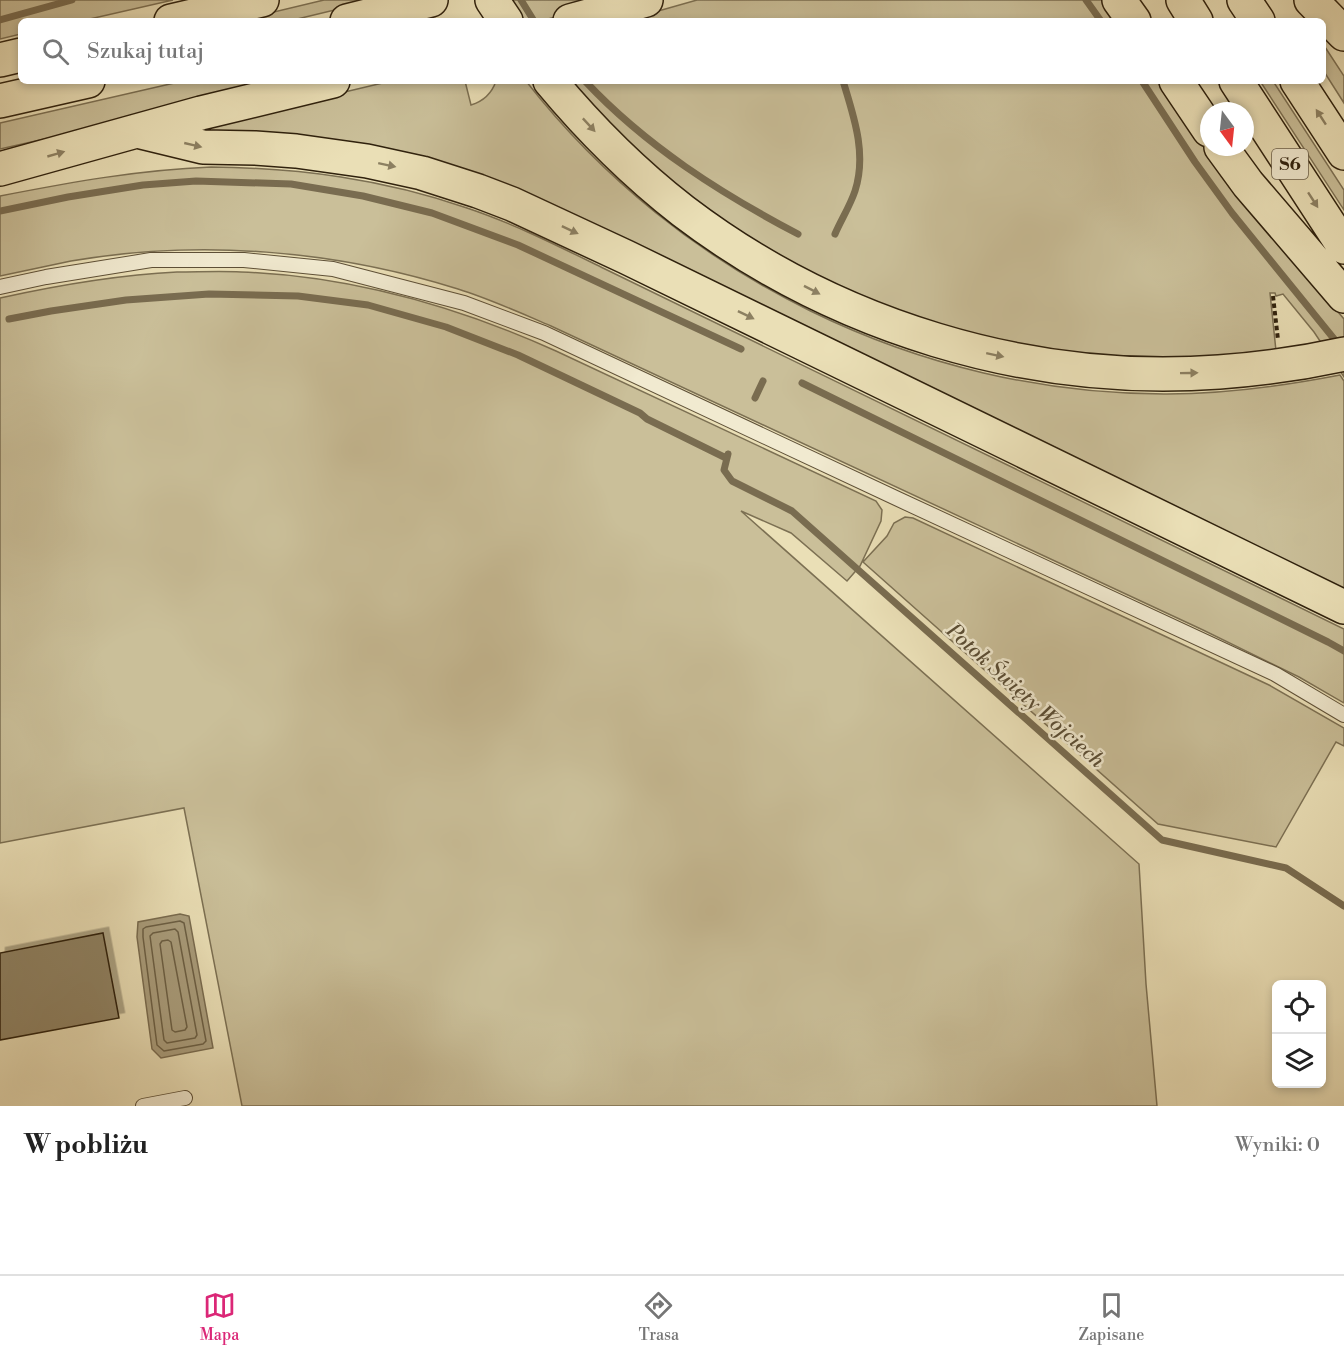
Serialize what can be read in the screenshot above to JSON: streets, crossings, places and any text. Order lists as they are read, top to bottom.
{
  "streets": {
    "highway": ["S6"]
  },
  "water": ["Potok Święty Wojciech"],
  "north": "bottom",
  "page": {
    "search": "Szukaj tutaj",
    "heading": ["W pobliżu", "Wyniki: 0"],
    "nav": ["Mapa", "Trasa", "Zapisane"]
  }
}
